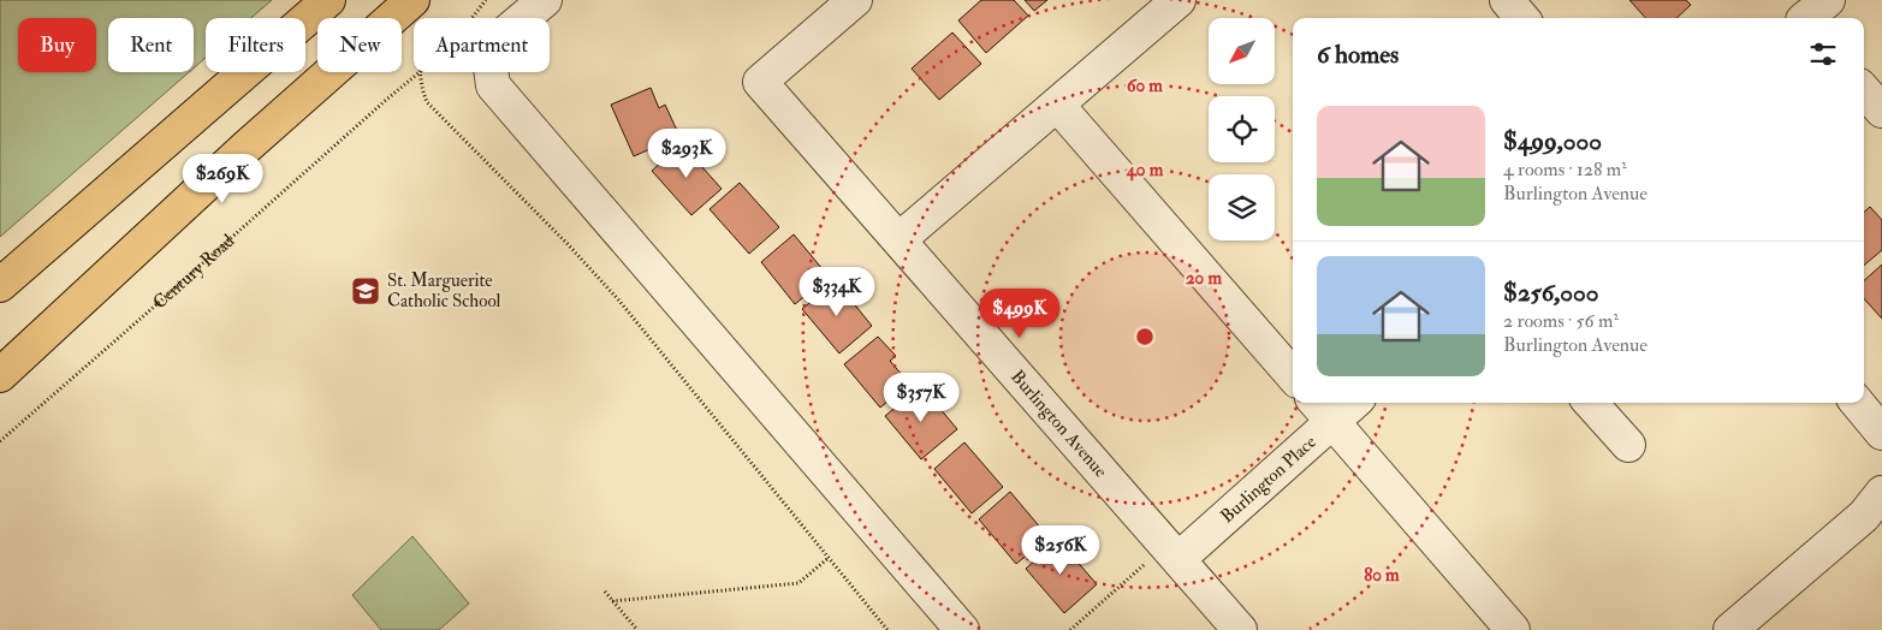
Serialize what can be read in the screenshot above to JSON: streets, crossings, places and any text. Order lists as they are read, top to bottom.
{
  "streets": {
    "street": ["Burlington Avenue", "Burlington Place"],
    "path": ["Century Road"]
  },
  "crossings": [
    ["Burlington Avenue", "Burlington Place"]
  ],
  "places": {
    "school or university": ["St. Marguerite Catholic School"]
  },
  "north": "bottom left",
  "page": {
    "chip": [
      "Buy",
      "Rent",
      "Filters",
      "New",
      "Apartment"
    ],
    "heading": "6 homes",
    "list": [
      {
        "name": "$499,000",
        "note": "4 rooms · 128 m² · Burlington Avenue"
      },
      {
        "name": "$256,000",
        "note": "2 rooms · 56 m² · Burlington Avenue"
      }
    ],
    "price": [
      "$293K",
      "$269K",
      "$334K",
      "$499K",
      "$357K",
      "$256K"
    ]
  },
  "rings": [
    "60 m",
    "40 m",
    "20 m",
    "80 m"
  ]
}
